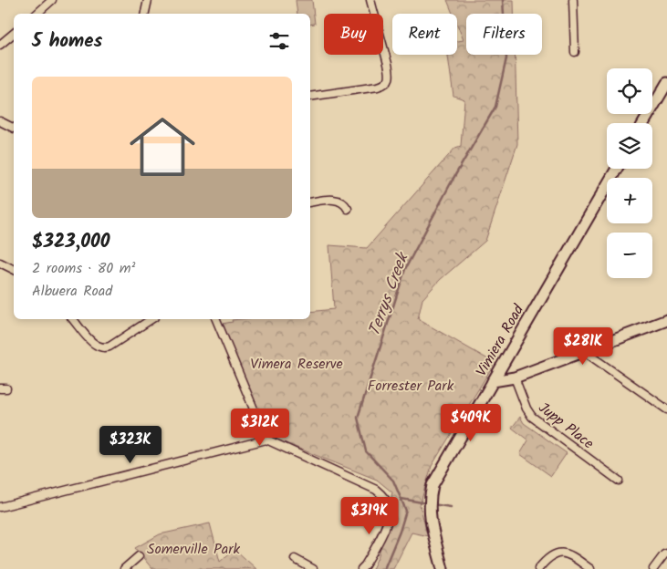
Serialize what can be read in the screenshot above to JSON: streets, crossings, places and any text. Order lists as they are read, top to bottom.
{
  "streets": {
    "street": ["Vimiera Road", "Jupp Place"]
  },
  "water": ["Terrys Creek"],
  "parks": ["Vimera Reserve", "Forrester Park", "Somerville Park"],
  "page": {
    "chip": ["Buy", "Rent", "Filters"],
    "heading": "5 homes",
    "map_buttons": ["+", "−"],
    "list": [
      {
        "name": "$323,000",
        "note": "2 rooms · 80 m² · Albuera Road"
      }
    ],
    "price": [
      "$281K",
      "$409K",
      "$312K",
      "$323K",
      "$319K"
    ]
  }
}
